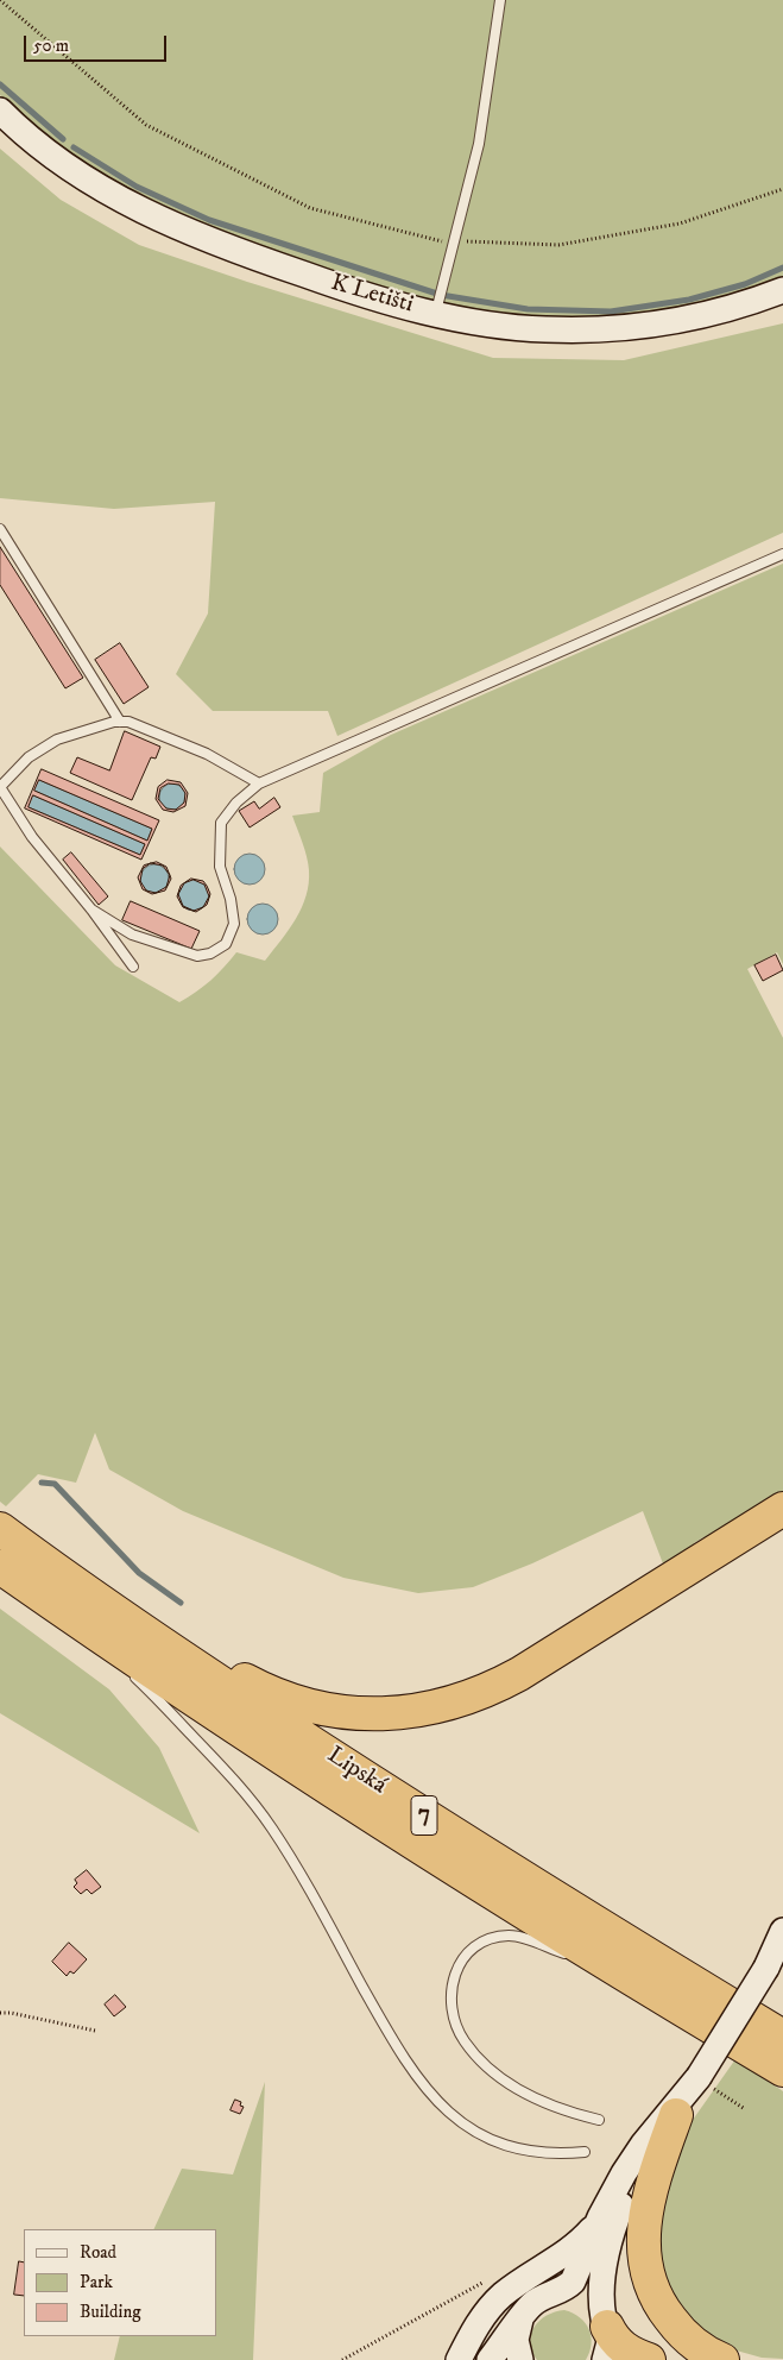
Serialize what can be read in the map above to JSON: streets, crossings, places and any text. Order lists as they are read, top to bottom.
{
  "streets": {
    "highway": ["Lipská", "7"],
    "street": ["K Letišti"]
  },
  "legend": ["Road", "Park", "Building"],
  "scale_bar": "50 m"
}
